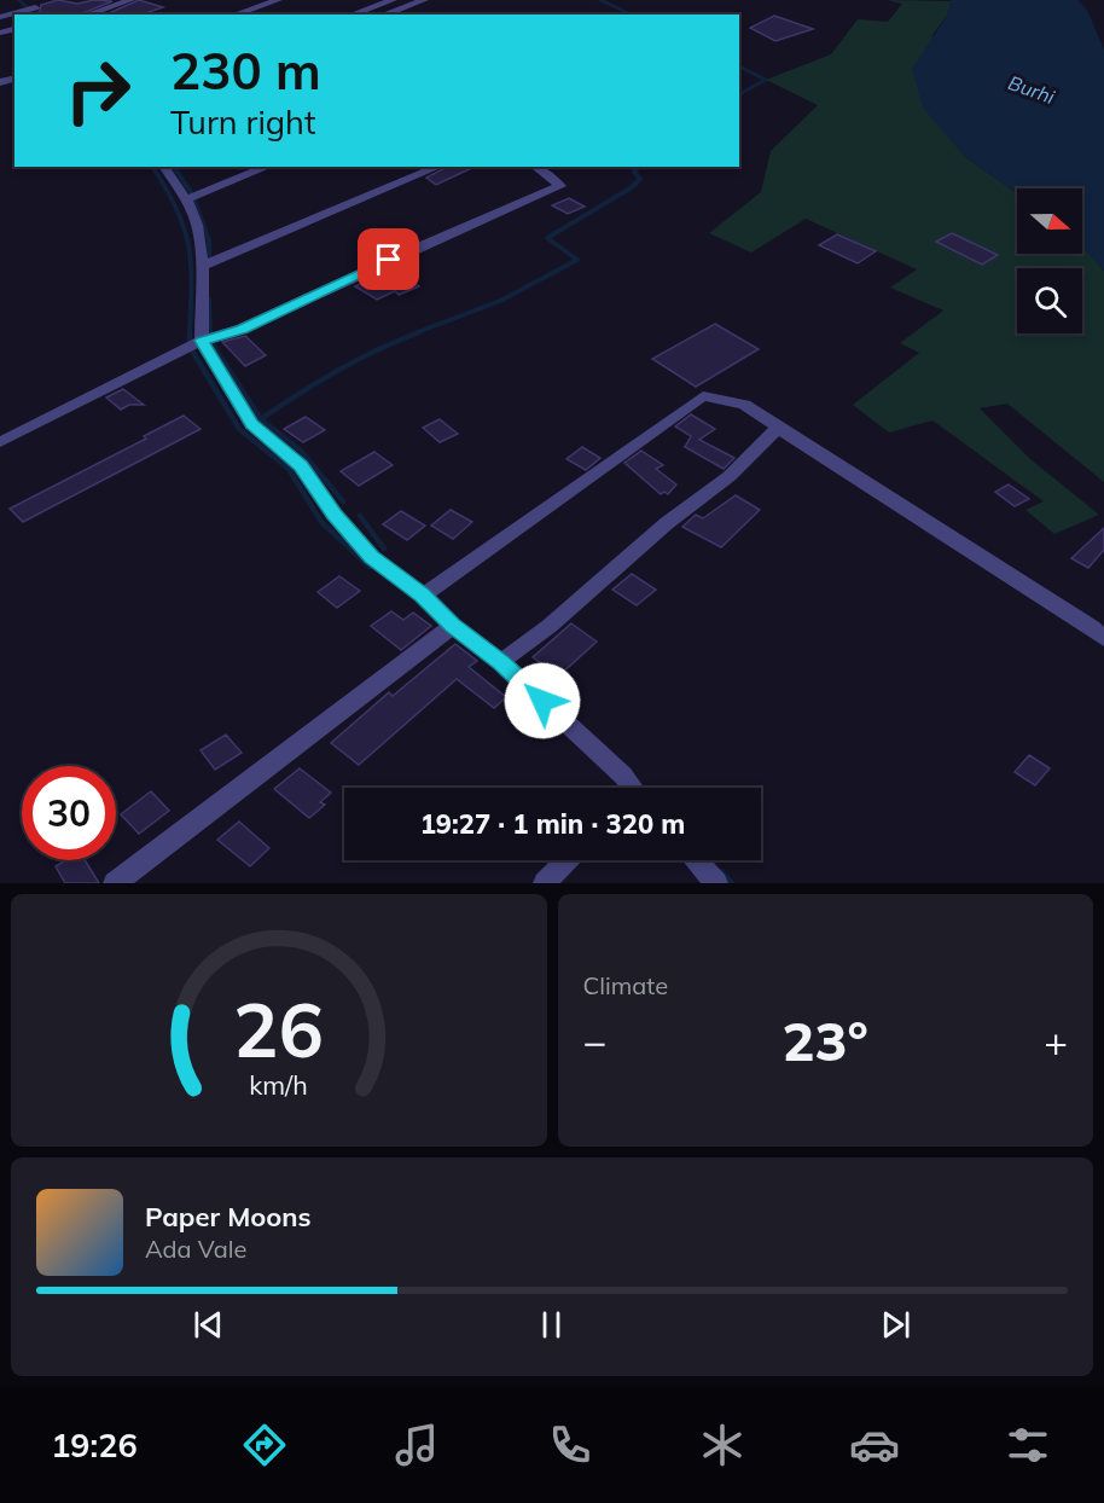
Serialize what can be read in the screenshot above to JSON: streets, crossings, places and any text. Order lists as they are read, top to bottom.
{
  "water": ["Burhi"],
  "north": "right",
  "page": {
    "turn": ["230 m", "Turn right"],
    "limit": "30",
    "trip": "19:27 · 1 min · 320 m",
    "tile": "Climate",
    "heat": ["−", "23°", "+"],
    "song": ["Paper Moons", "Ada Vale"],
    "tabs": "19:26",
    "gauge": ["26", "km/h"]
  }
}
